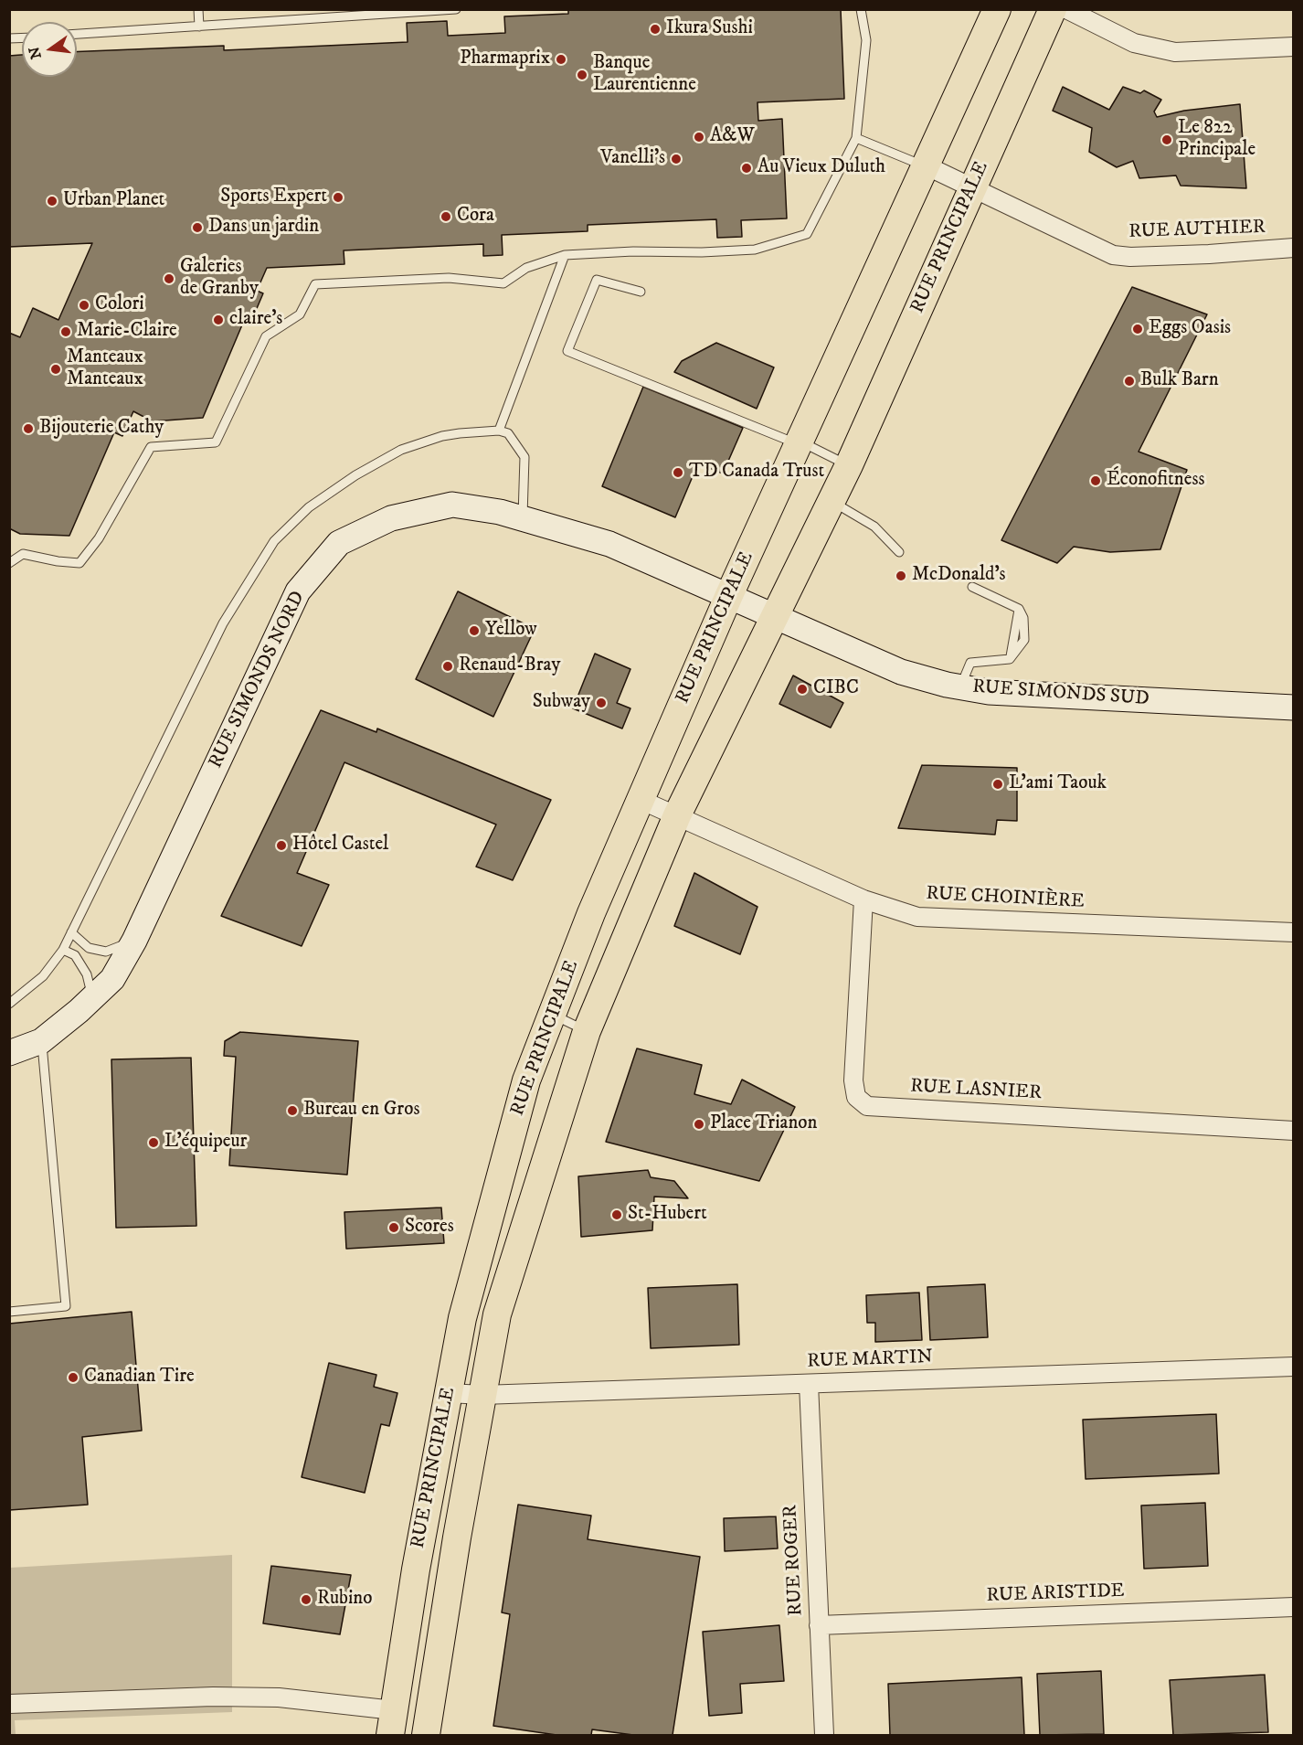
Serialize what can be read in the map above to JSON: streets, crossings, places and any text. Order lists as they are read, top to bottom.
{
  "streets": {
    "main road": ["RUE PRINCIPALE"],
    "street": [
      "RUE AUTHIER",
      "RUE SIMONDS NORD",
      "RUE SIMONDS SUD",
      "RUE CHOINIÈRE",
      "RUE LASNIER",
      "RUE MARTIN",
      "RUE ROGER",
      "RUE ARISTIDE"
    ]
  },
  "crossings": [
    ["RUE AUTHIER", "RUE PRINCIPALE"],
    ["RUE PRINCIPALE", "RUE SIMONDS NORD"],
    ["RUE PRINCIPALE", "RUE SIMONDS SUD"],
    ["RUE PRINCIPALE", "RUE CHOINIÈRE"],
    ["RUE PRINCIPALE", "RUE MARTIN"],
    ["RUE SIMONDS NORD", "RUE SIMONDS SUD"],
    ["RUE CHOINIÈRE", "RUE LASNIER"],
    ["RUE MARTIN", "RUE ROGER"],
    ["RUE ROGER", "RUE ARISTIDE"]
  ],
  "places": [
    "Ikura Sushi",
    "Pharmaprix",
    "Banque Laurentienne",
    "A&W",
    "Le 822 Principale",
    "Vanelli's",
    "Au Vieux Duluth",
    "Sports Expert",
    "Urban Planet",
    "Cora",
    "Dans un jardin",
    "Galeries de Granby",
    "Colori",
    "claire's",
    "Eggs Oasis",
    "Marie-Claire",
    "Manteaux Manteaux",
    "Bulk Barn",
    "Bijouterie Cathy",
    "TD Canada Trust",
    "Éconofitness",
    "McDonald's",
    "Yellow",
    "Renaud-Bray",
    "CIBC",
    "Subway",
    "L'ami Taouk",
    "Hôtel Castel",
    "Bureau en Gros",
    "Place Trianon",
    "L'équipeur",
    "St-Hubert",
    "Scores",
    "Canadian Tire",
    "Rubino"
  ],
  "north": "left"
}
